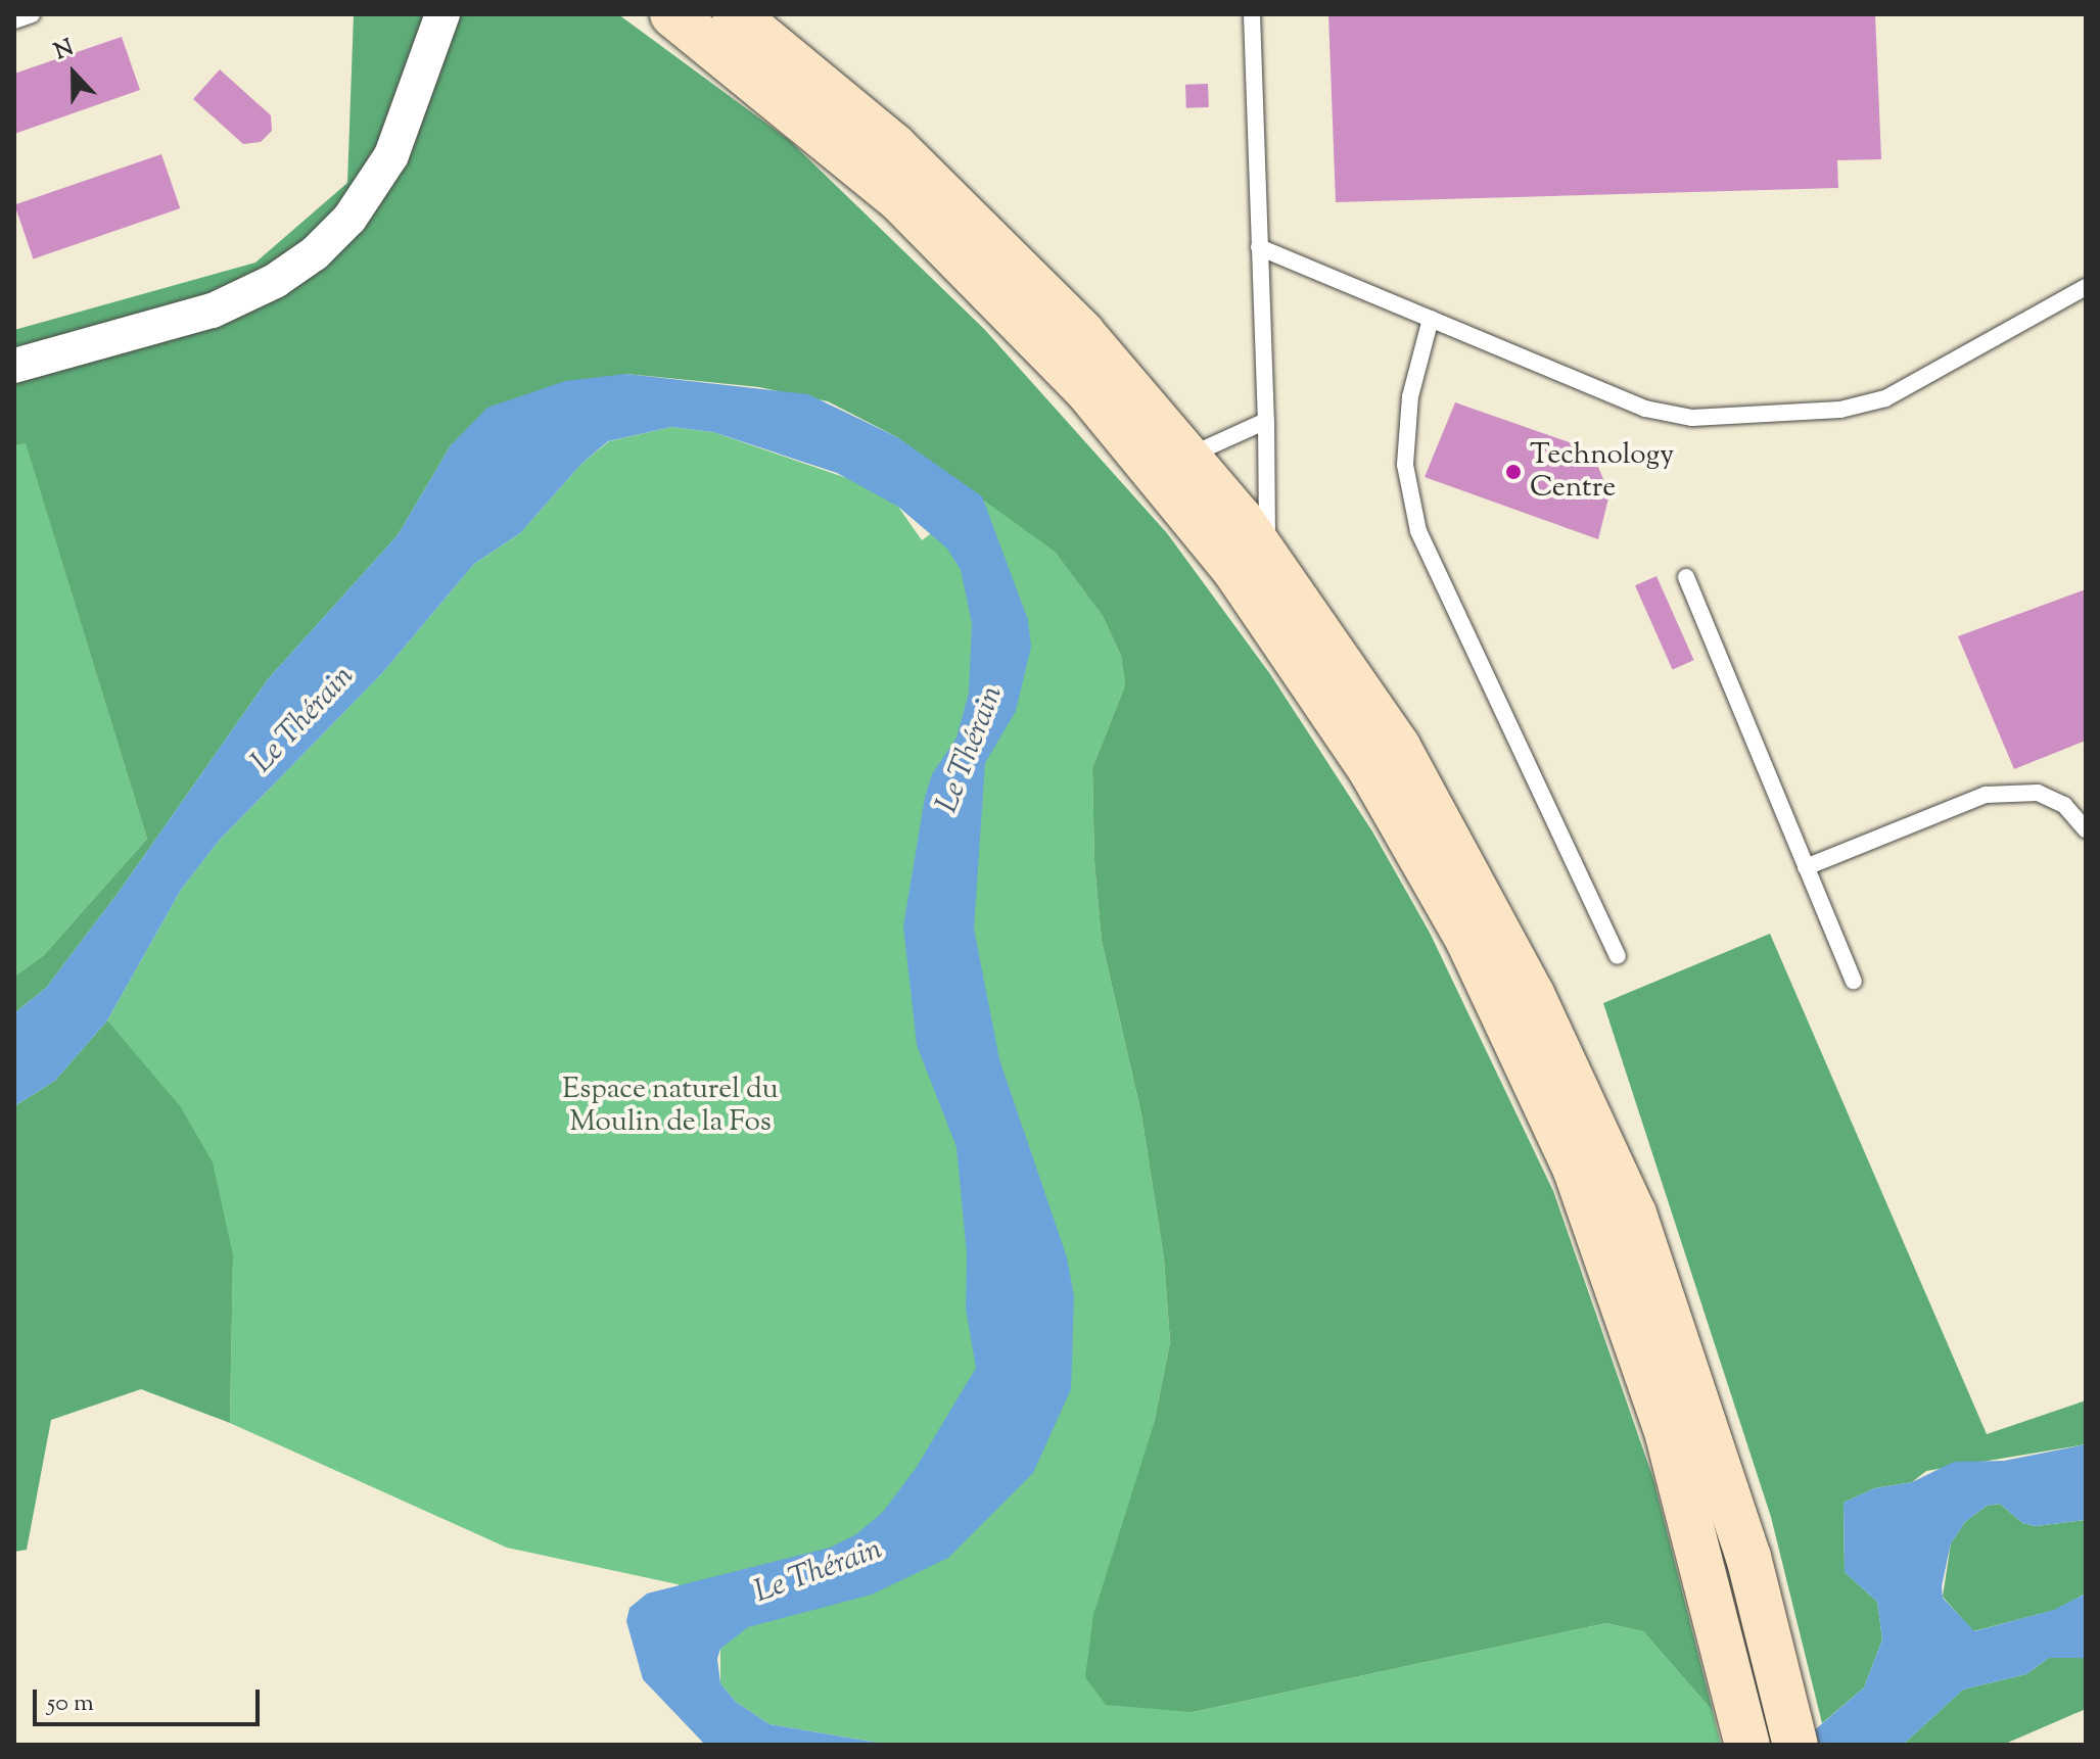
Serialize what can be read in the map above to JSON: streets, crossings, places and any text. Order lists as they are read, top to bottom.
{
  "water": ["Le Thérain"],
  "parks": ["Espace naturel du Moulin de la Fos"],
  "places": ["Technology Centre"],
  "scale_bar": "50 m",
  "north": "top"
}
